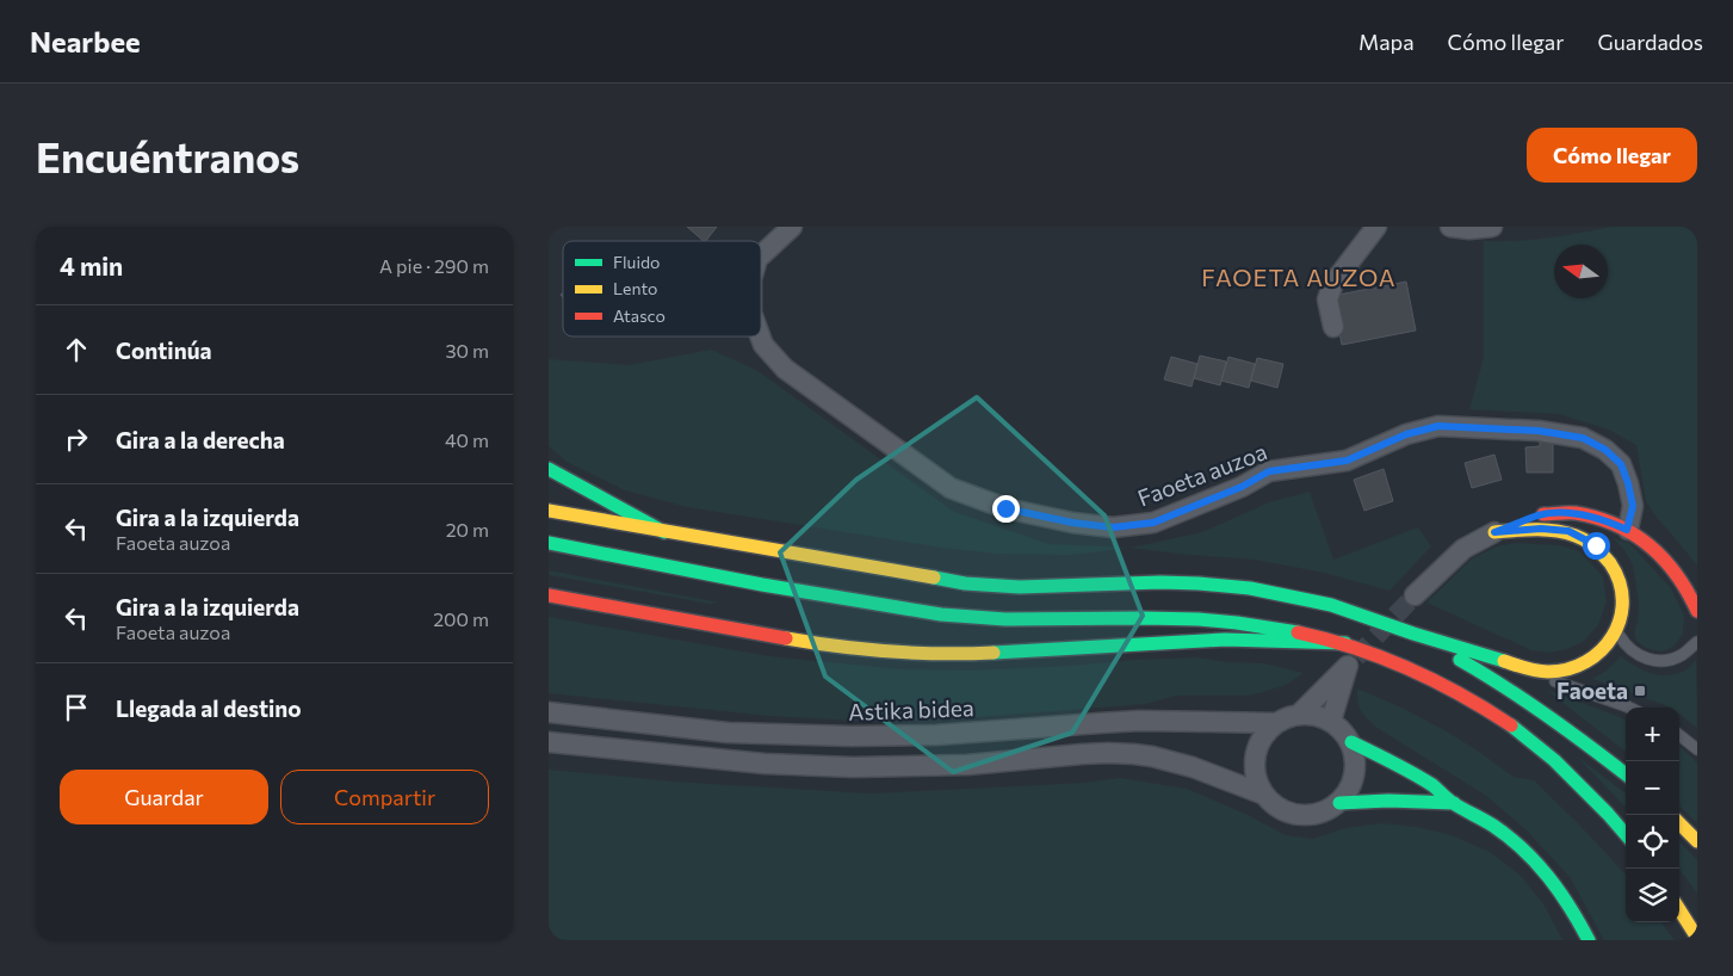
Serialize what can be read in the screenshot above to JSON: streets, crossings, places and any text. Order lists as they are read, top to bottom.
{
  "streets": {
    "street": ["Faoeta auzoa", "Astika bidea"]
  },
  "districts": ["FAOETA AUZOA"],
  "places": {
    "transit": ["Faoeta"]
  },
  "legend": ["Fluido", "Lento", "Atasco"],
  "north": "left",
  "page": {
    "header": "Nearbee",
    "nav": ["Mapa", "Cómo llegar", "Guardados"],
    "buttons": [
      "Cómo llegar",
      ["Guardar", "Compartir"]
    ],
    "title": "Encuéntranos",
    "heading": ["4 min", "A pie · 290 m"],
    "list": [
      ["Continúa", "30 m"],
      ["Gira a la derecha", "40 m"],
      ["Gira a la izquierda", "Faoeta auzoa", "20 m"],
      ["Gira a la izquierda", "Faoeta auzoa", "200 m"],
      "Llegada al destino"
    ],
    "map_buttons": ["+", "−"]
  }
}
